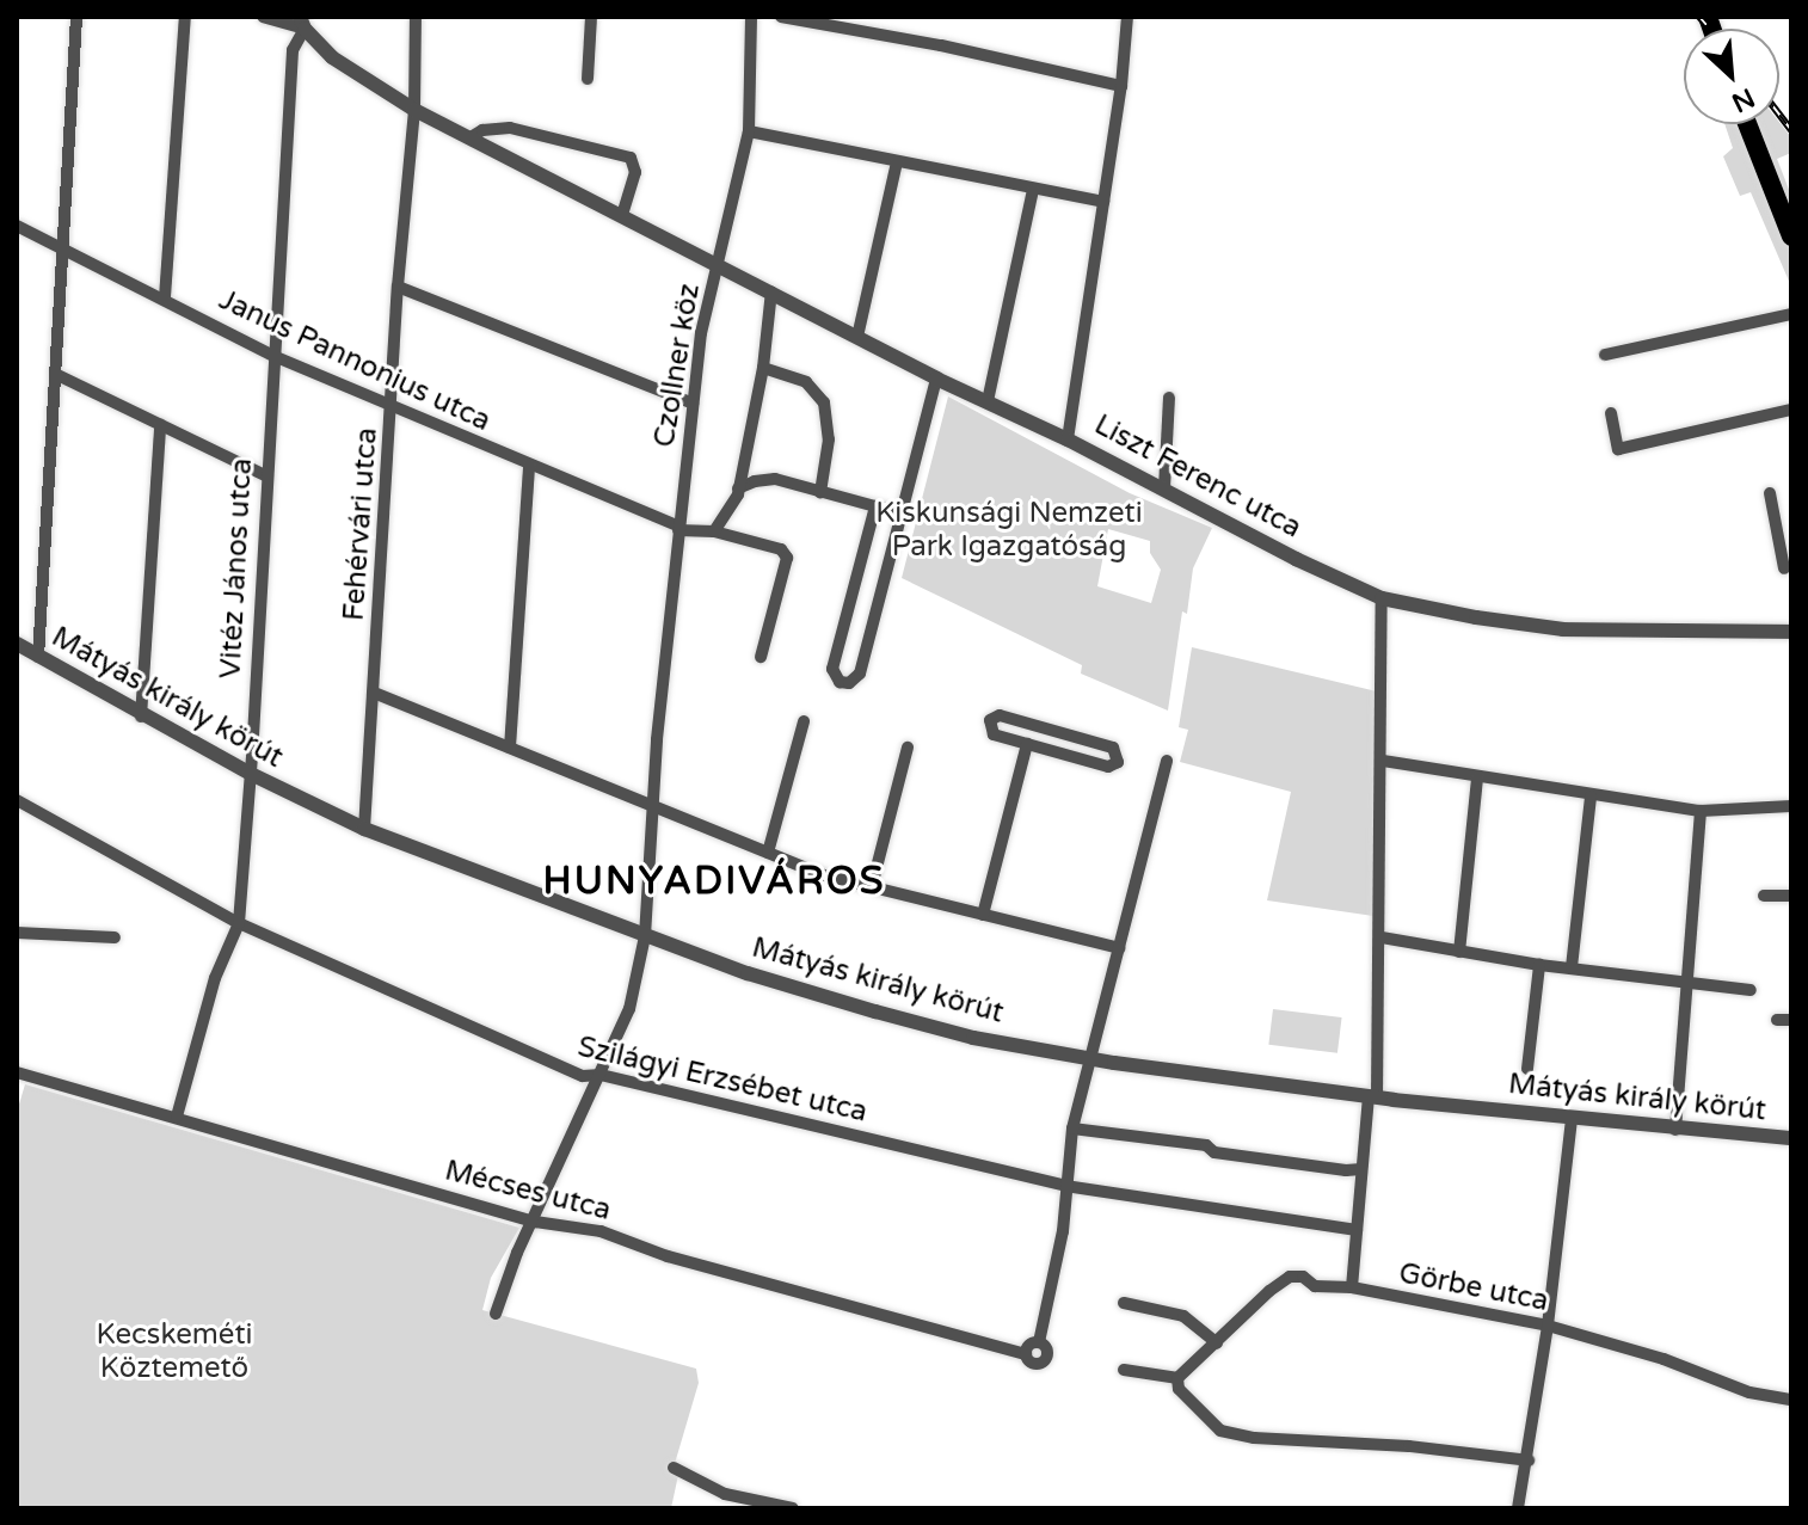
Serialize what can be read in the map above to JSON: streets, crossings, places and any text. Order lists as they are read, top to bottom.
{
  "streets": {
    "street": [
      "Janus Pannonius utca",
      "Czollner köz",
      "Liszt Ferenc utca",
      "Fehérvári utca",
      "Vitéz János utca",
      "Mátyás király körút",
      "Szilágyi Erzsébet utca",
      "Mécses utca",
      "Görbe utca"
    ]
  },
  "crossings": [
    ["Janus Pannonius utca", "Czollner köz"],
    ["Janus Pannonius utca", "Fehérvári utca"],
    ["Janus Pannonius utca", "Vitéz János utca"],
    ["Czollner köz", "Liszt Ferenc utca"],
    ["Czollner köz", "Mátyás király körút"],
    ["Czollner köz", "Szilágyi Erzsébet utca"],
    ["Czollner köz", "Mécses utca"],
    ["Liszt Ferenc utca", "Fehérvári utca"],
    ["Liszt Ferenc utca", "Vitéz János utca"],
    ["Fehérvári utca", "Mátyás király körút"],
    ["Vitéz János utca", "Mátyás király körút"],
    ["Vitéz János utca", "Szilágyi Erzsébet utca"],
    ["Vitéz János utca", "Mécses utca"],
    ["Szilágyi Erzsébet utca", "Mécses utca"]
  ],
  "districts": ["HUNYADIVÁROS"],
  "parks": ["Kiskunsági Nemzeti Park Igazgatóság", "Kecskeméti Köztemető"],
  "north": "bottom right"
}
